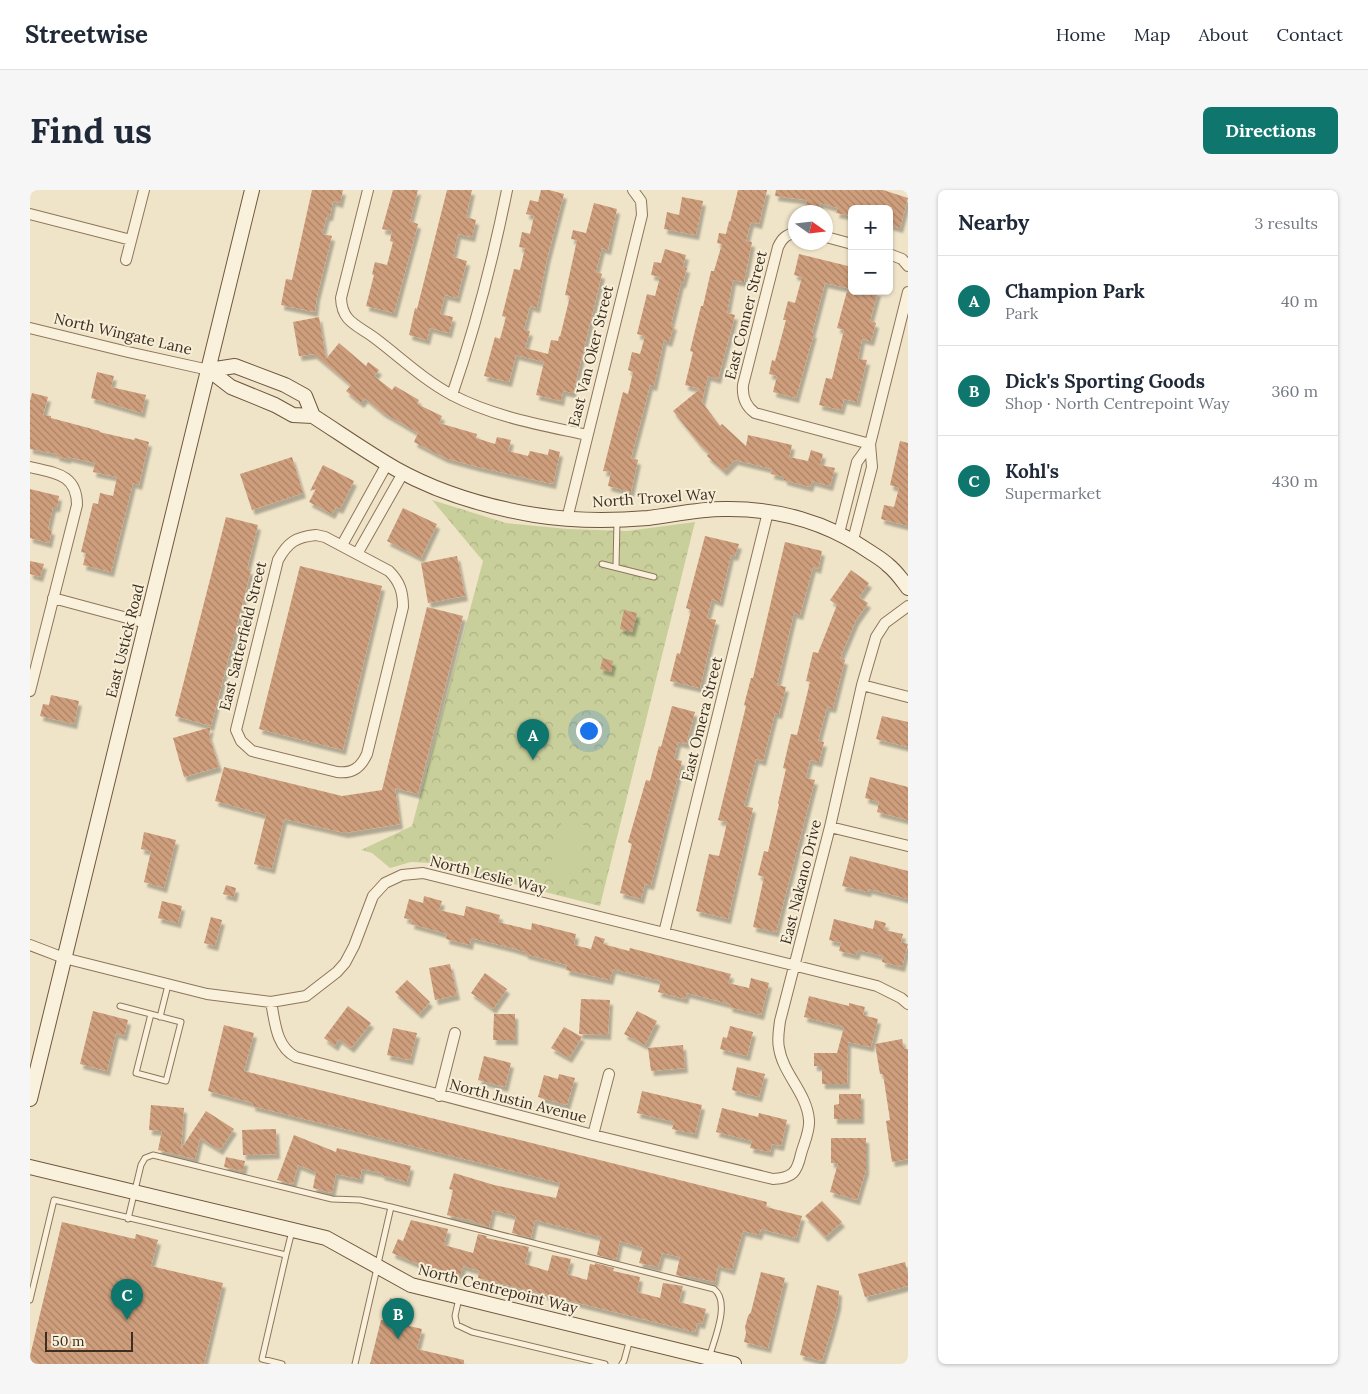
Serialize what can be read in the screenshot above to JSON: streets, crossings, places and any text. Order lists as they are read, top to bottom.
{
  "streets": {
    "street": [
      "East Conner Street",
      "North Wingate Lane",
      "East Van Oker Street",
      "North Troxel Way",
      "East Satterfield Street",
      "East Ustick Road",
      "East Omera Street",
      "North Leslie Way",
      "East Nakano Drive",
      "North Justin Avenue",
      "North Centrepoint Way"
    ]
  },
  "crossings": [
    ["North Wingate Lane", "North Troxel Way"],
    ["North Wingate Lane", "East Ustick Road"],
    ["East Van Oker Street", "North Troxel Way"],
    ["North Troxel Way", "East Ustick Road"],
    ["North Troxel Way", "East Omera Street"],
    ["East Ustick Road", "North Leslie Way"],
    ["East Omera Street", "North Leslie Way"],
    ["North Leslie Way", "East Nakano Drive"],
    ["North Leslie Way", "North Justin Avenue"],
    ["East Nakano Drive", "North Justin Avenue"]
  ],
  "scale_bar": "50 m",
  "north": "right",
  "page": {
    "header": "Streetwise",
    "nav": [
      "Home",
      "Map",
      "About",
      "Contact"
    ],
    "buttons": "Directions",
    "title": "Find us",
    "heading": ["Nearby", "3 results"],
    "map_buttons": ["+", "−"],
    "list": [
      {
        "mark": "A",
        "name": "Champion Park",
        "note": "Park",
        "value": "40 m"
      },
      {
        "mark": "B",
        "name": "Dick's Sporting Goods",
        "note": "Shop · North Centrepoint Way",
        "value": "360 m"
      },
      {
        "mark": "C",
        "name": "Kohl's",
        "note": "Supermarket",
        "value": "430 m"
      }
    ],
    "pins": ["A", "C", "B"],
    "scale": "50 m"
  }
}
